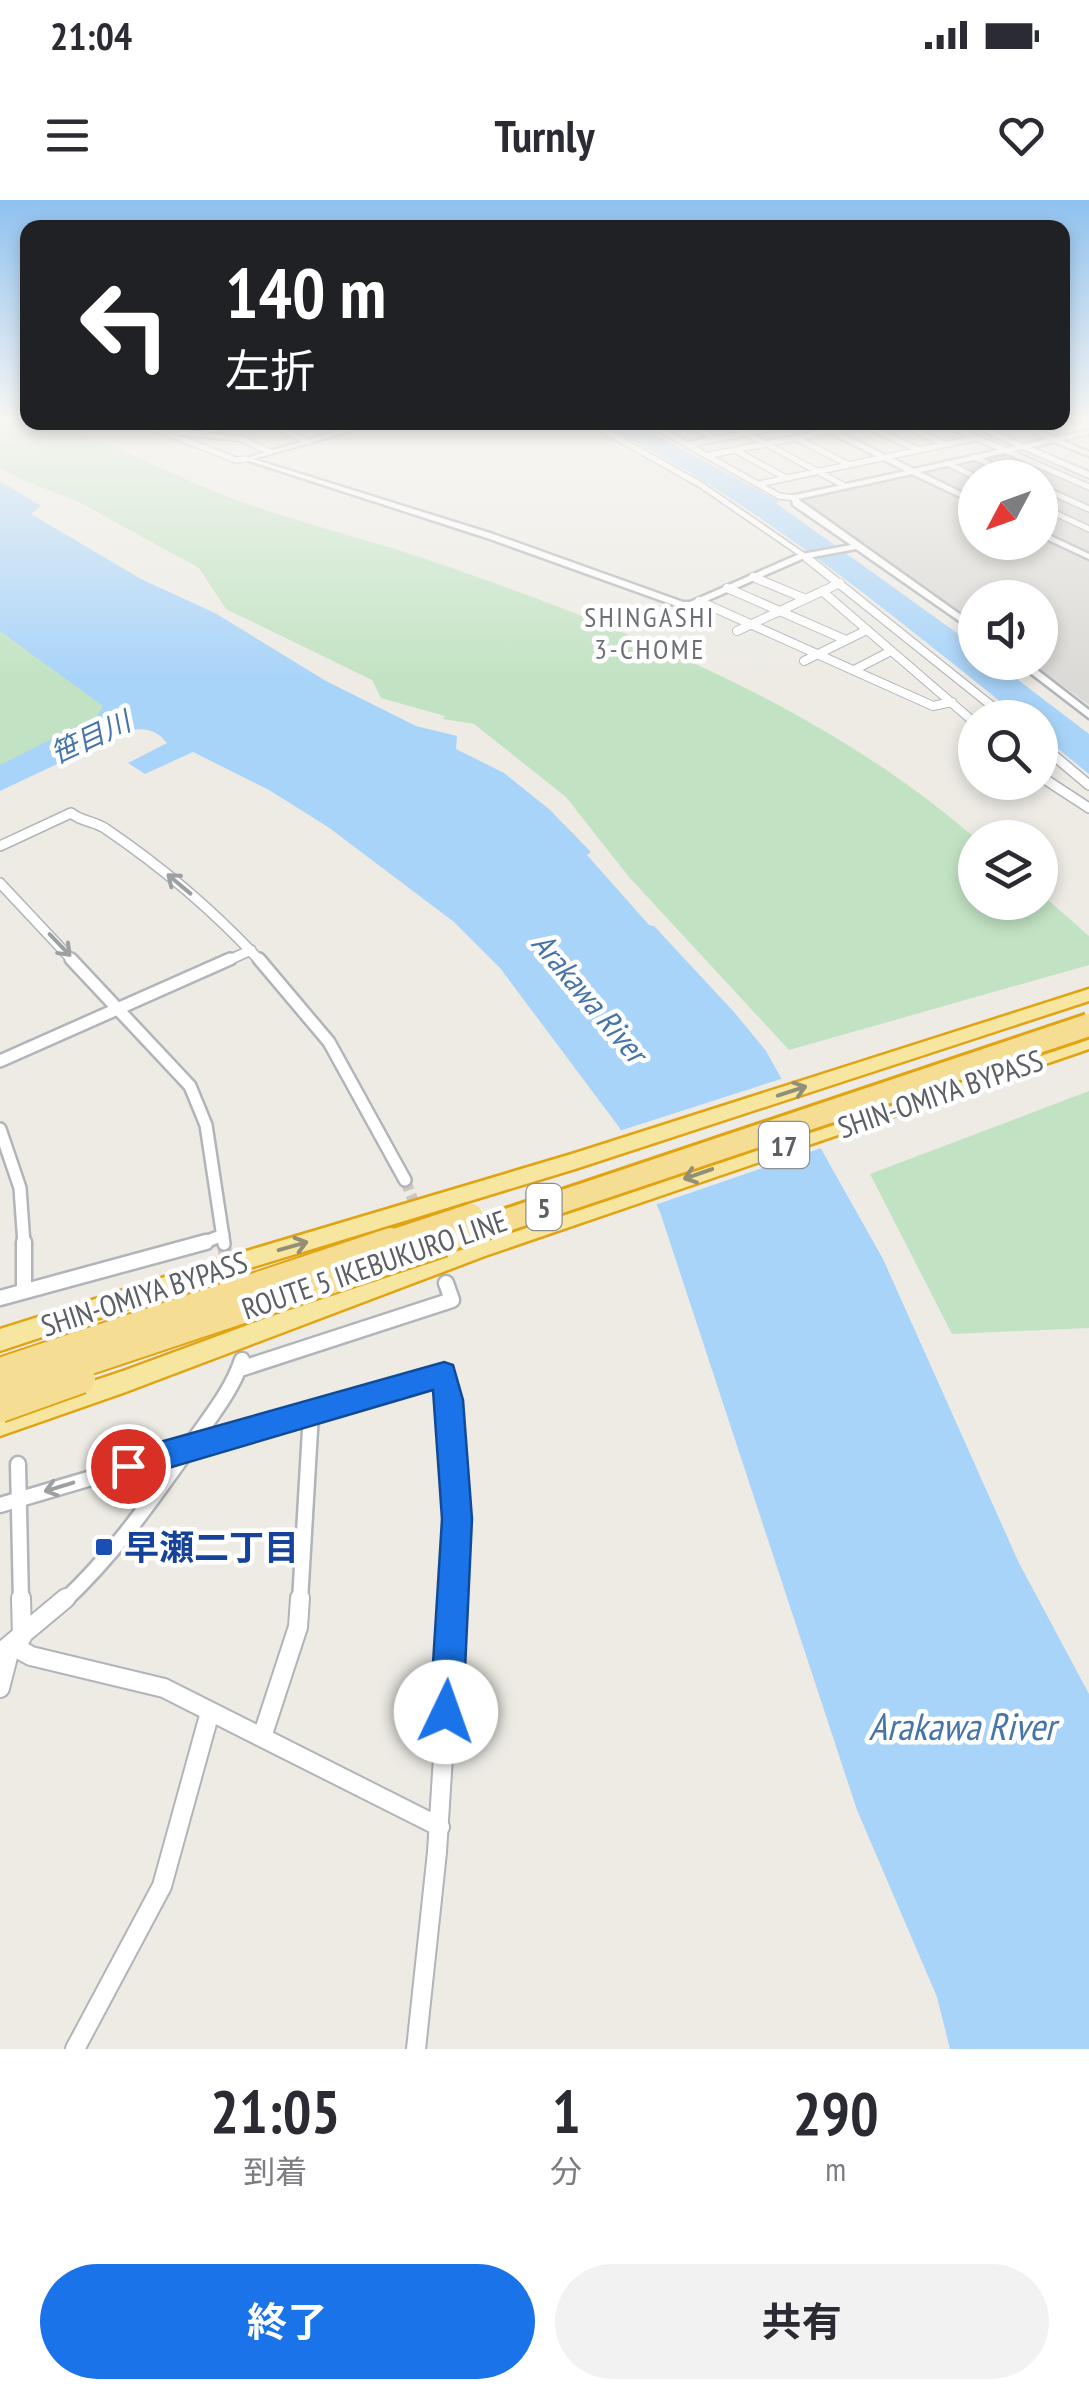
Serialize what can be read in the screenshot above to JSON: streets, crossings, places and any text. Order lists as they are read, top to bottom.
{
  "streets": {
    "highway": [
      "SHIN-OMIYA BYPASS",
      "17",
      "5",
      "ROUTE 5 IKEBUKURO LINE"
    ]
  },
  "districts": ["SHINGASHI 3-CHOME"],
  "water": ["笹目川", "Arakawa River"],
  "places": {
    "transit": ["早瀬二丁目"]
  },
  "north": "bottom left",
  "page": {
    "status": "21:04",
    "header": "Turnly",
    "turn": ["140 m", "左折"],
    "eta": [
      "21:05",
      "到着",
      "1",
      "分",
      "290",
      "m"
    ],
    "buttons": ["終了", "共有"]
  }
}
